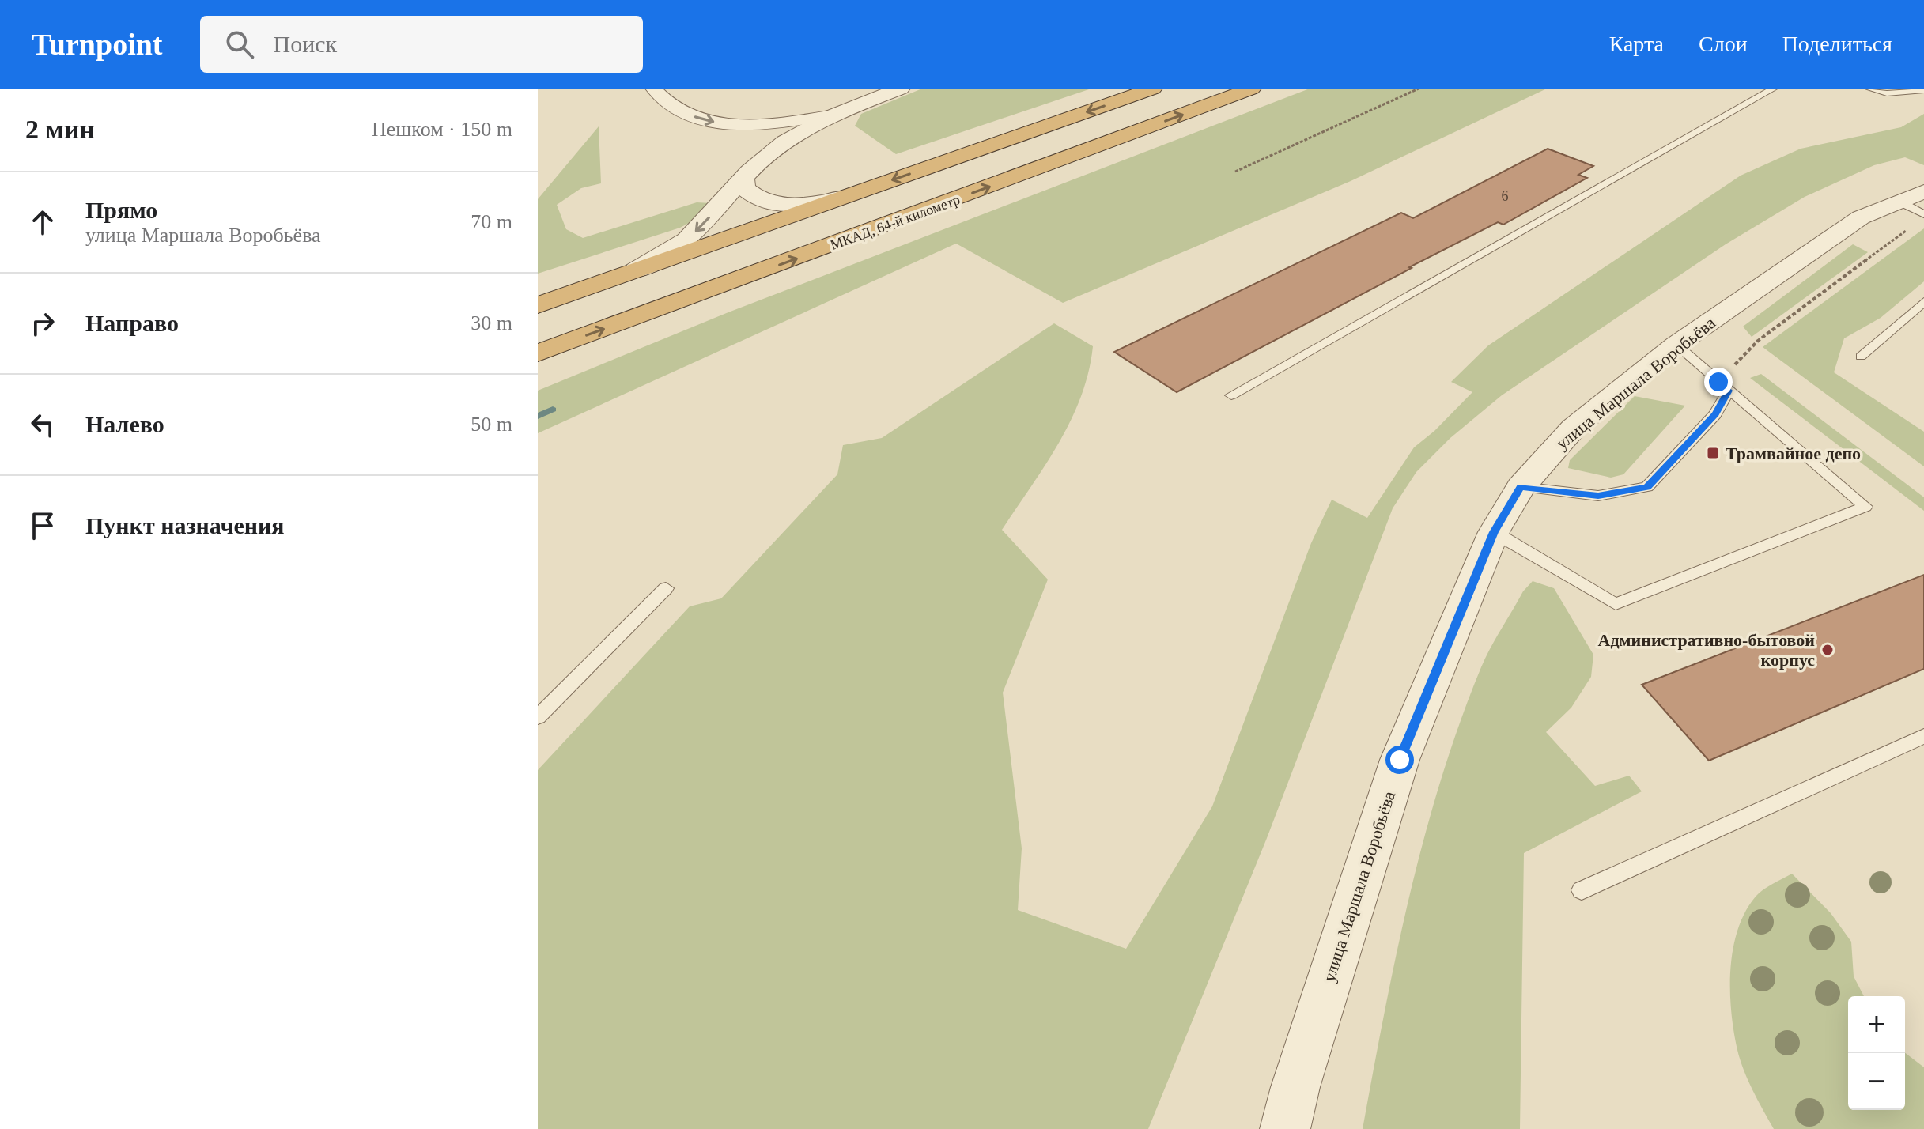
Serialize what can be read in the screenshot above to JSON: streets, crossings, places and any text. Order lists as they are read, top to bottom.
{
  "streets": {
    "highway": ["МКАД, 64-й километр"],
    "street": ["улица Маршала Воробьёва"]
  },
  "places": {
    "transit": ["Трамвайное депо"],
    "other": ["Административно-бытовой корпус"]
  },
  "house_numbers": ["6"],
  "page": {
    "header": "Turnpoint",
    "search": "Поиск",
    "nav": ["Карта", "Слои", "Поделиться"],
    "heading": ["2 мин", "Пешком · 150 m"],
    "list": [
      ["Прямо", "улица Маршала Воробьёва", "70 m"],
      ["Направо", "30 m"],
      ["Налево", "50 m"],
      "Пункт назначения"
    ],
    "map_buttons": ["+", "−"]
  }
}
